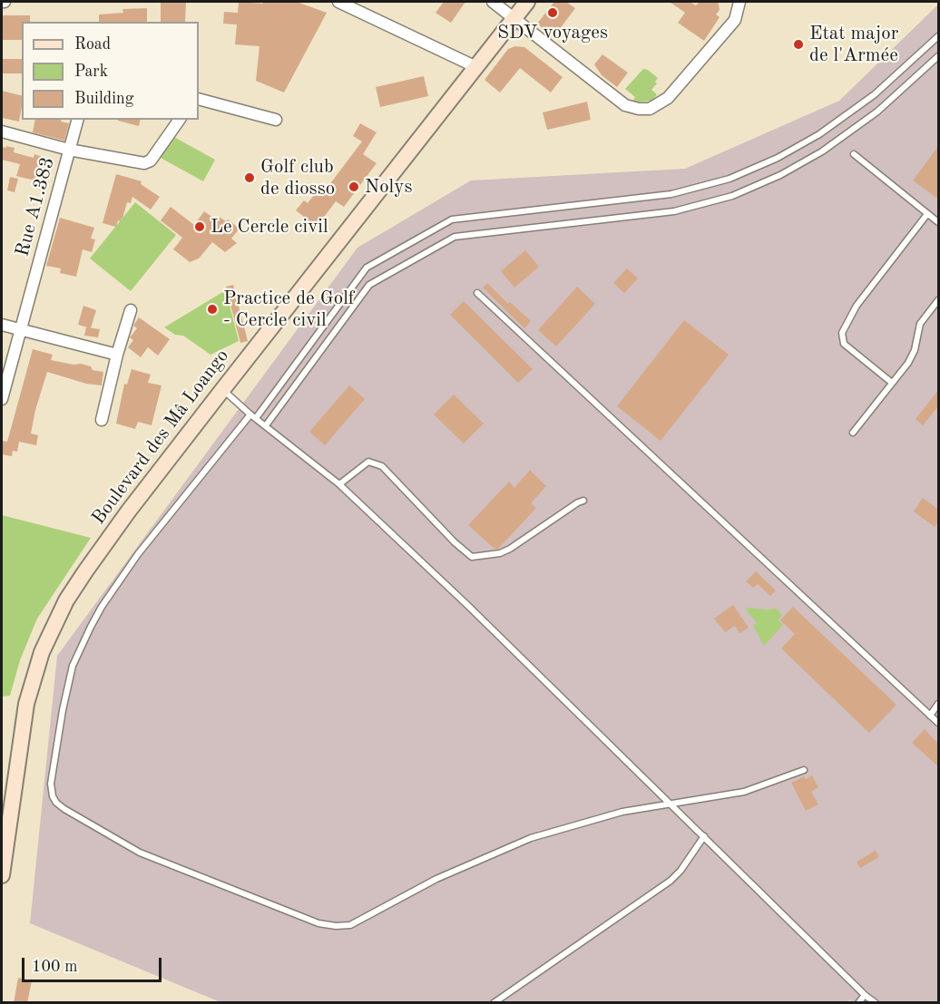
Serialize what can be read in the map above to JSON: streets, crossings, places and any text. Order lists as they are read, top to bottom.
{
  "streets": {
    "street": ["Rue A1.383", "Boulevard des Mâ Loango"]
  },
  "places": [
    "SDV voyages",
    "Etat major de l'Armée",
    "Golf club de diosso",
    "Nolys",
    "Le Cercle civil",
    "Practice de Golf - Cercle civil"
  ],
  "legend": ["Road", "Park", "Building"],
  "scale_bar": "100 m"
}
